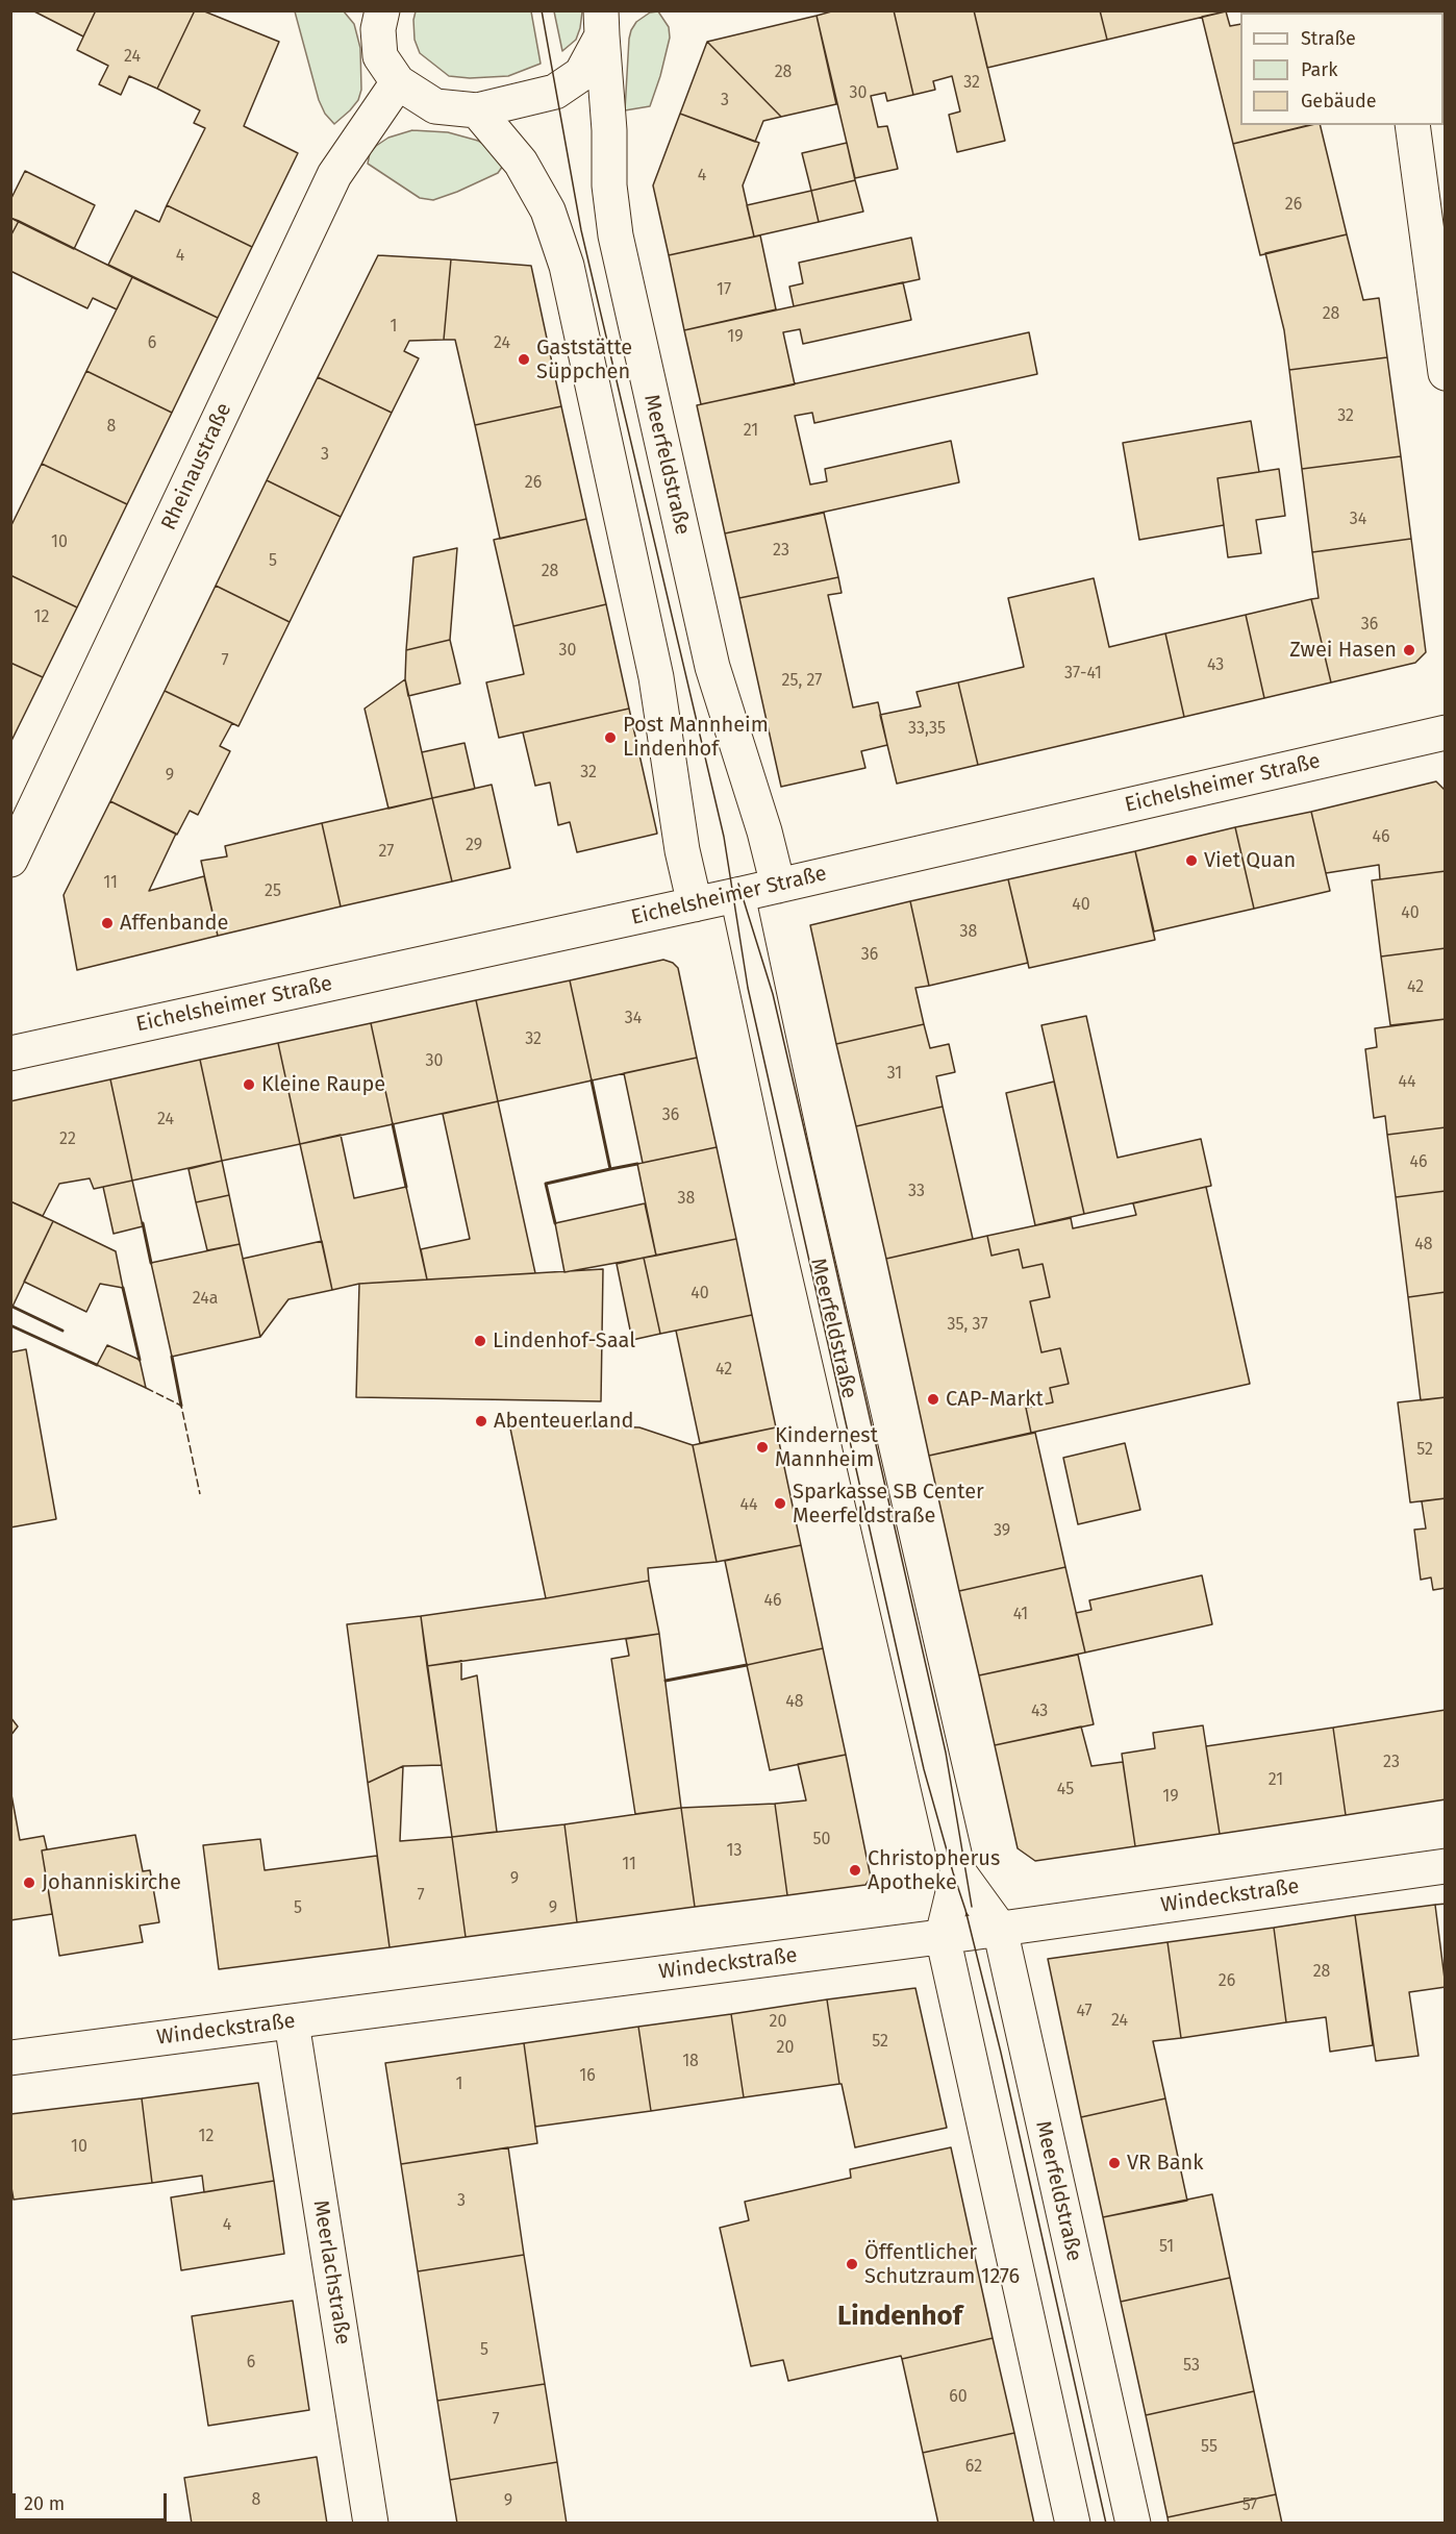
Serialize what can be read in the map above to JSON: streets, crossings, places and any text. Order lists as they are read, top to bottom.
{
  "streets": {
    "street": [
      "Meerfeldstraße",
      "Rheinaustraße",
      "Eichelsheimer Straße",
      "Windeckstraße",
      "Meerlachstraße"
    ]
  },
  "crossings": [
    ["Meerfeldstraße", "Eichelsheimer Straße"],
    ["Meerfeldstraße", "Windeckstraße"],
    ["Windeckstraße", "Meerlachstraße"]
  ],
  "districts": ["Lindenhof"],
  "places": [
    "Gaststätte Süppchen",
    "Zwei Hasen",
    "Post Mannheim Lindenhof",
    "Viet Quan",
    "Affenbande",
    "Kleine Raupe",
    "Lindenhof-Saal",
    "CAP-Markt",
    "Abenteuerland",
    "Kindernest Mannheim",
    "Sparkasse SB Center Meerfeldstraße",
    "Christopherus Apotheke",
    "Johanniskirche",
    "VR Bank",
    "Öffentlicher Schutzraum 1276"
  ],
  "house_numbers": [
    "24",
    "28",
    "32",
    "30",
    "3",
    "4",
    "26",
    "4",
    "17",
    "28",
    "1",
    "19",
    "6",
    "24",
    "32",
    "8",
    "21",
    "3",
    "26",
    "34",
    "10",
    "23",
    "5",
    "28",
    "12",
    "36",
    "30",
    "7",
    "43",
    "37-41",
    "25, 27",
    "33,35",
    "32",
    "9",
    "46",
    "29",
    "27",
    "11",
    "25",
    "40",
    "40",
    "38",
    "36",
    "42",
    "34",
    "32",
    "30",
    "31",
    "44",
    "36",
    "24",
    "22",
    "46",
    "33",
    "38",
    "48",
    "40",
    "24a",
    "35, 37",
    "42",
    "52",
    "44",
    "39",
    "46",
    "41",
    "48",
    "43",
    "23",
    "21",
    "45",
    "19",
    "50",
    "13",
    "11",
    "9",
    "7",
    "5",
    "9",
    "28",
    "26",
    "47",
    "24",
    "20",
    "52",
    "20",
    "18",
    "16",
    "1",
    "12",
    "10",
    "3",
    "4",
    "51",
    "5",
    "6",
    "53",
    "60",
    "7",
    "55",
    "62",
    "8",
    "9",
    "57"
  ],
  "legend": ["Straße", "Park", "Gebäude"],
  "scale_bar": "20 m"
}
